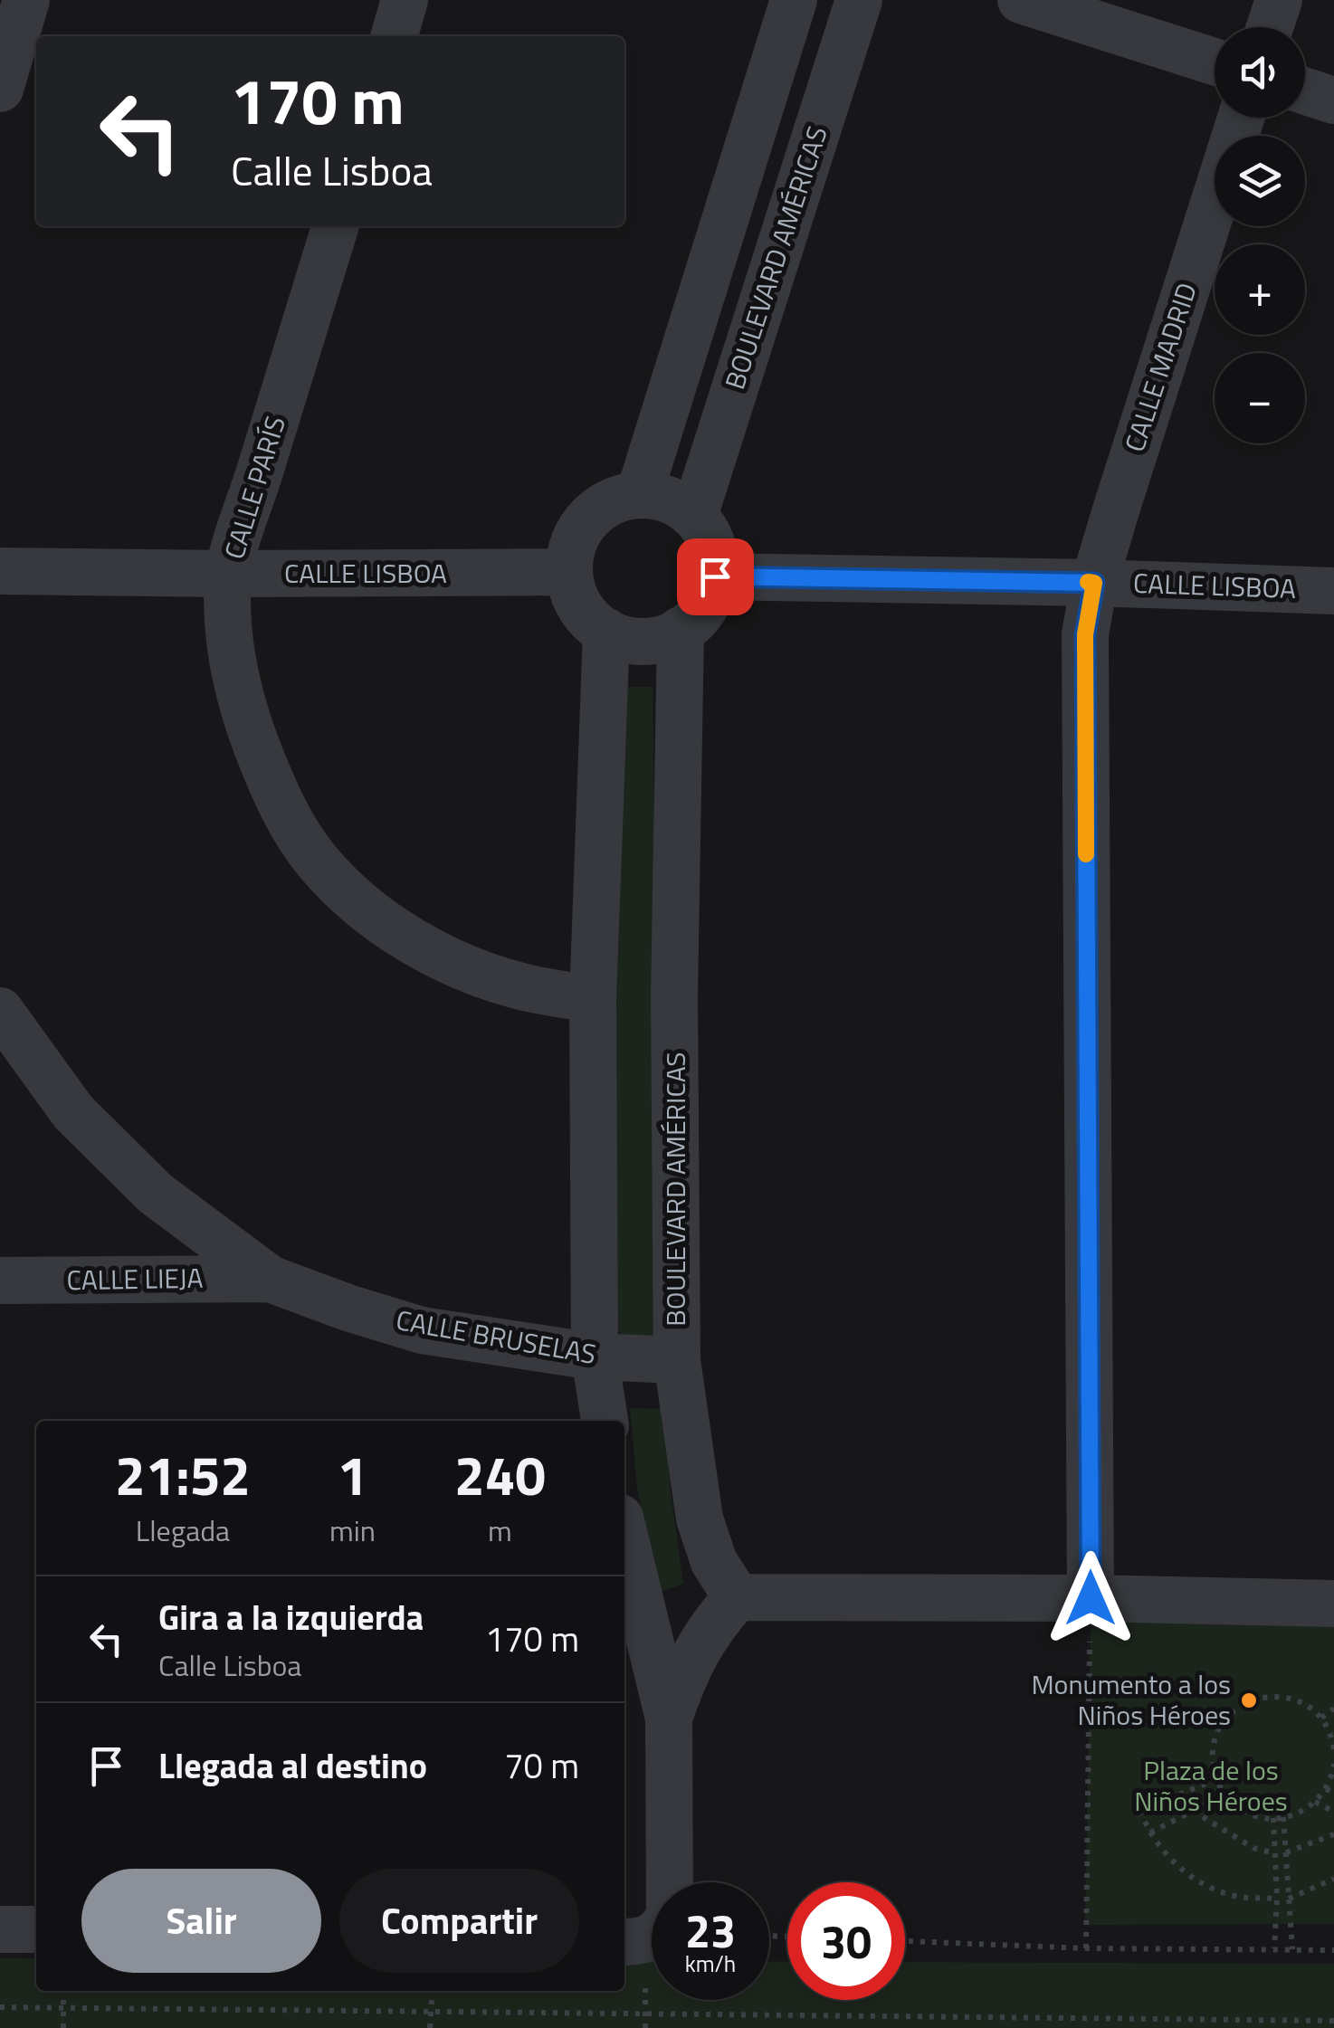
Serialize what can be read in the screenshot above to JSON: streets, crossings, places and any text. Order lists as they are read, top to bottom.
{
  "streets": {
    "street": [
      "BOULEVARD AMÉRICAS",
      "CALLE MADRID",
      "CALLE PARÍS",
      "CALLE LISBOA",
      "CALLE LIEJA",
      "CALLE BRUSELAS"
    ]
  },
  "crossings": [
    ["BOULEVARD AMÉRICAS", "CALLE LISBOA"],
    ["BOULEVARD AMÉRICAS", "CALLE BRUSELAS"],
    ["CALLE MADRID", "CALLE LISBOA"],
    ["CALLE PARÍS", "CALLE LISBOA"],
    ["CALLE LIEJA", "CALLE BRUSELAS"]
  ],
  "parks": ["Plaza de los Niños Héroes"],
  "places": ["Monumento a los Niños Héroes"],
  "page": {
    "map_buttons": ["+", "−"],
    "turn": ["170 m", "Calle Lisboa"],
    "eta": [
      "21:52",
      "Llegada",
      "1",
      "min",
      "240",
      "m"
    ],
    "list": [
      {
        "name": "Gira a la izquierda",
        "note": "Calle Lisboa",
        "value": "170 m"
      },
      {
        "name": "Llegada al destino",
        "value": "70 m"
      }
    ],
    "buttons": ["Salir", "Compartir"],
    "speed": "23 km/h",
    "limit": "30"
  }
}
